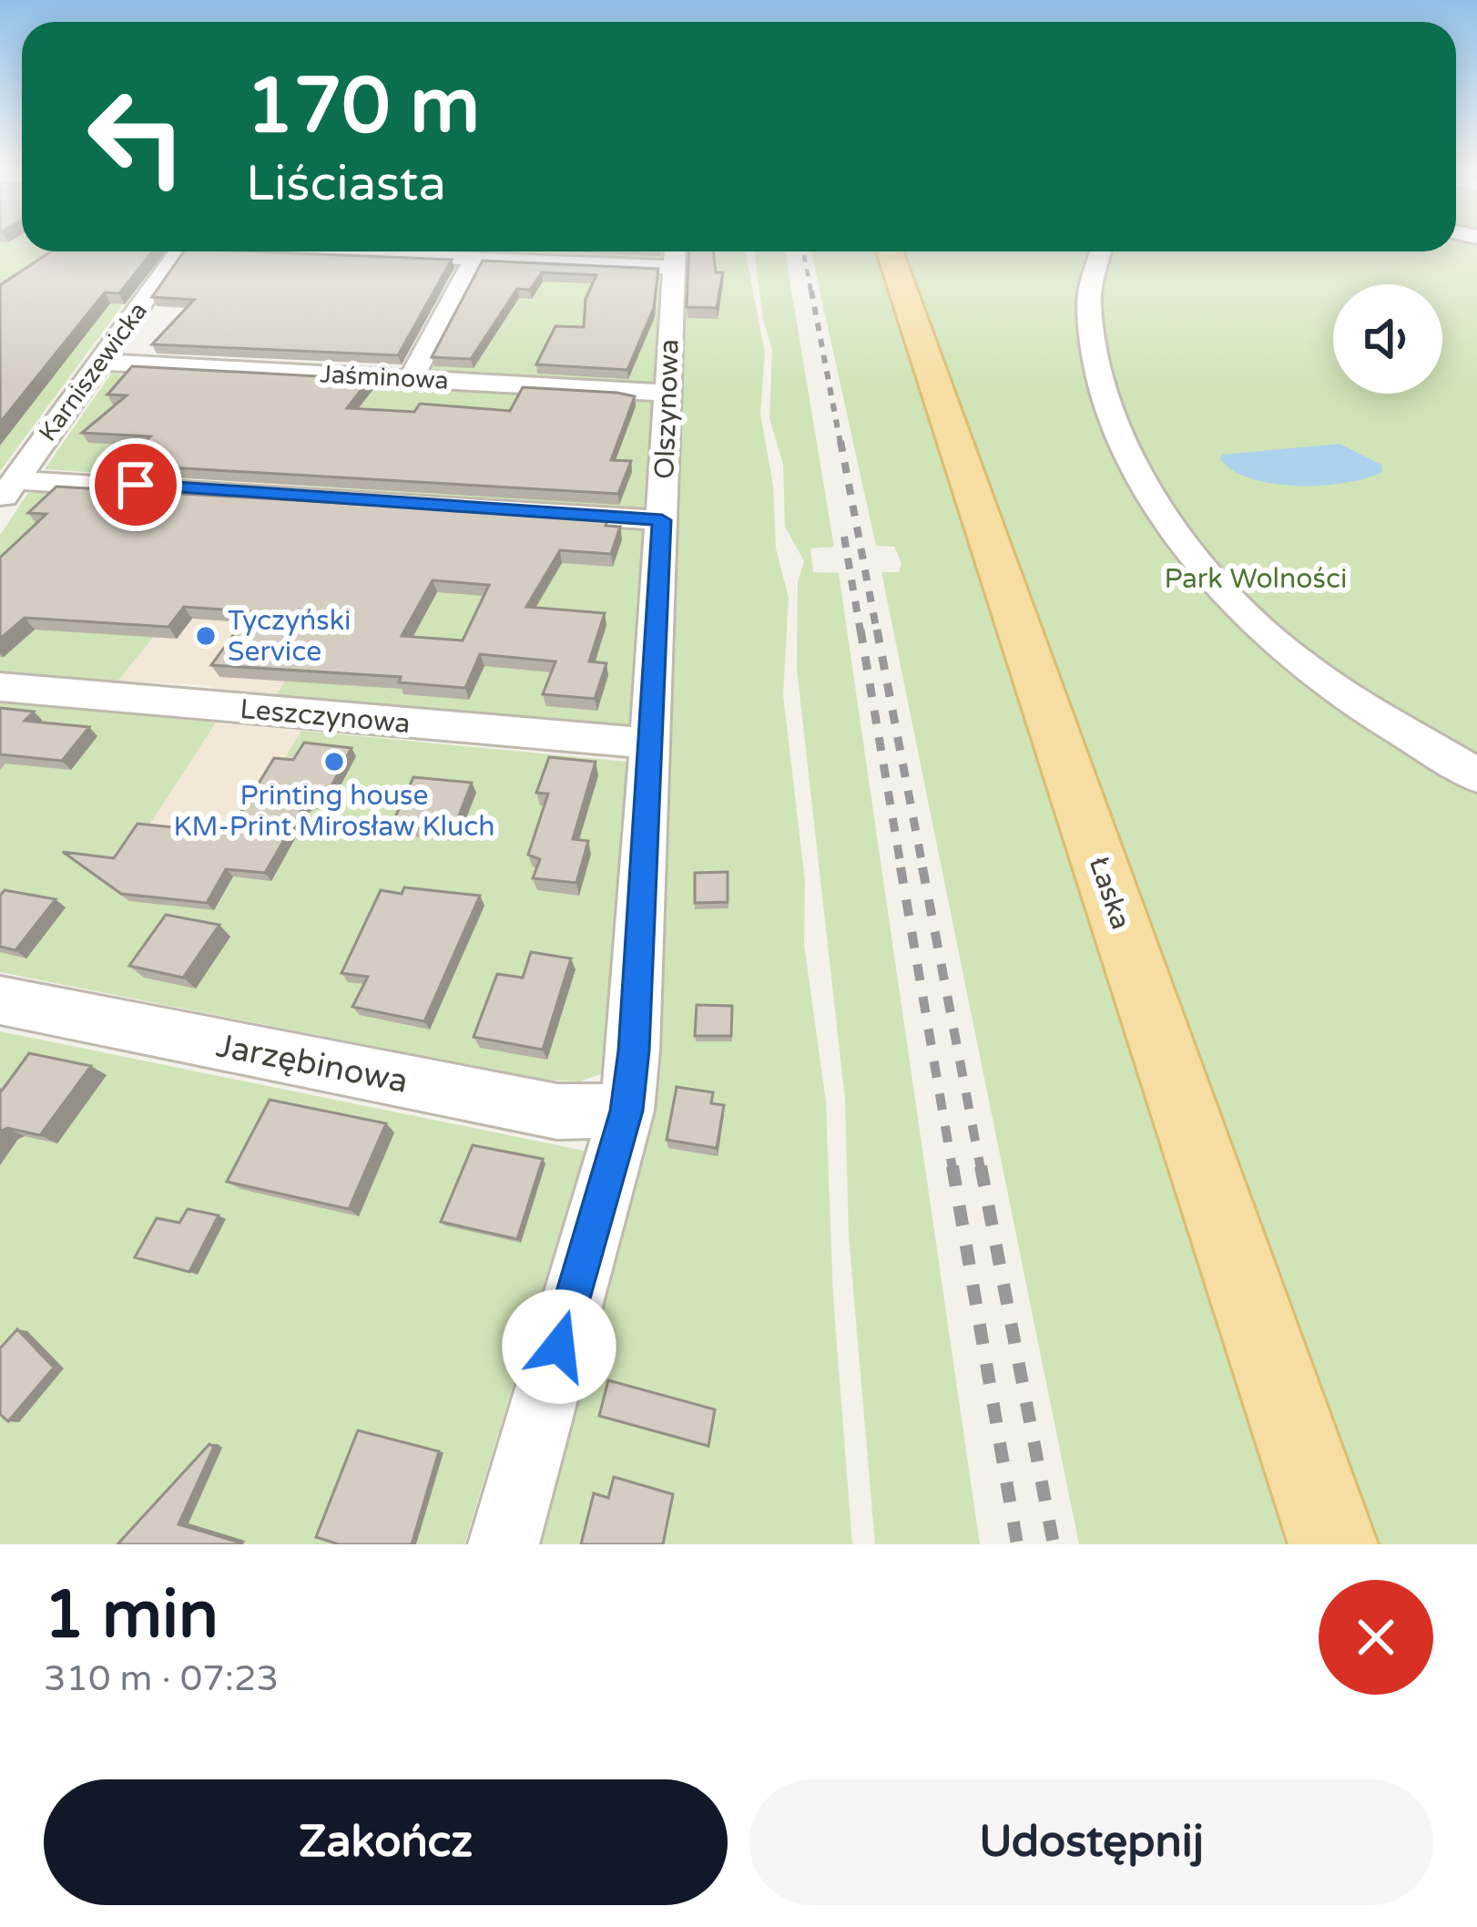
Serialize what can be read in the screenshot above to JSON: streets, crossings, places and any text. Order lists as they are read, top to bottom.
{
  "streets": {
    "main road": ["Łaska"],
    "street": [
      "Karniszewicka",
      "Jaśminowa",
      "Olszynowa",
      "Leszczynowa",
      "Jarzębinowa"
    ]
  },
  "crossings": [
    ["Karniszewicka", "Jaśminowa"],
    ["Jaśminowa", "Olszynowa"],
    ["Olszynowa", "Leszczynowa"],
    ["Olszynowa", "Jarzębinowa"]
  ],
  "parks": ["Park Wolności"],
  "places": ["Tyczyński Service", "Printing house KM-Print Mirosław Kluch"],
  "page": {
    "turn": ["170 m", "Liściasta"],
    "heading": ["1 min", "310 m · 07:23"],
    "buttons": ["Zakończ", "Udostępnij"]
  }
}
